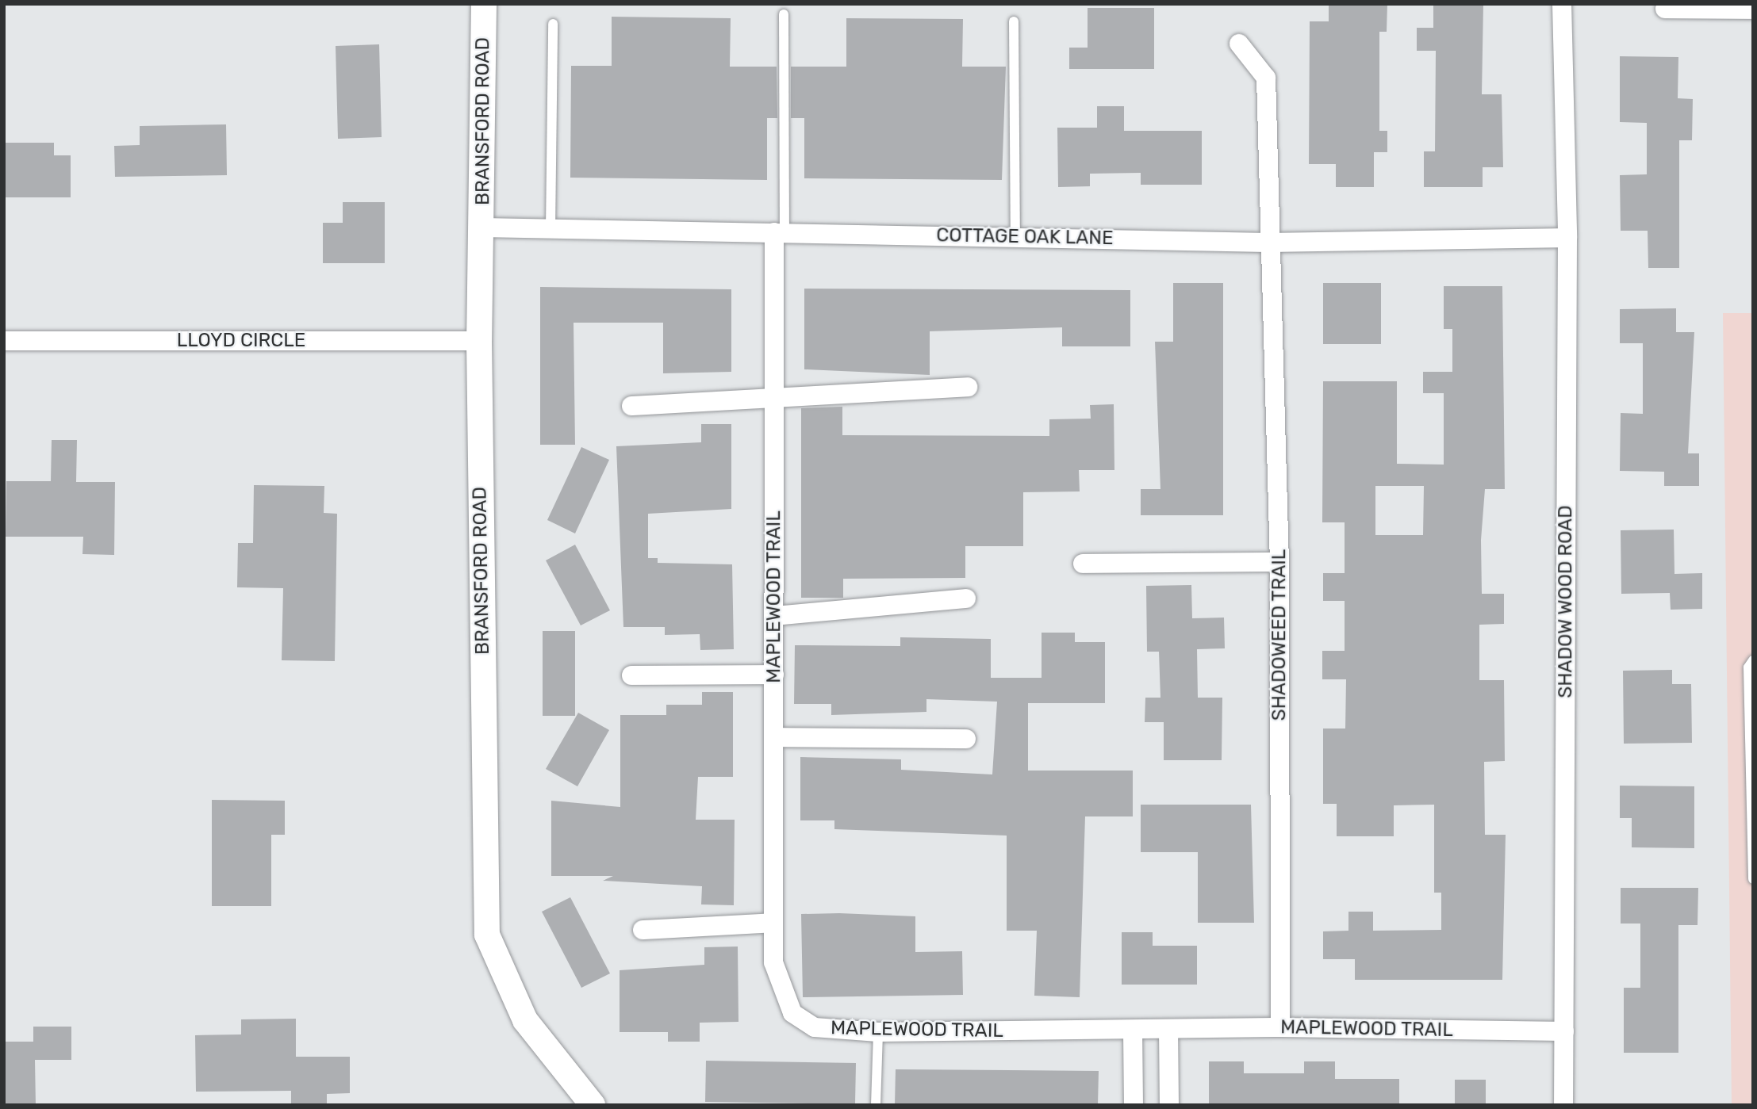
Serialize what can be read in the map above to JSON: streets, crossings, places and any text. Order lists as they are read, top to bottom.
{
  "streets": {
    "street": [
      "BRANSFORD ROAD",
      "COTTAGE OAK LANE",
      "LLOYD CIRCLE",
      "MAPLEWOOD TRAIL",
      "SHADOW WOOD ROAD",
      "SHADOWEED TRAIL"
    ]
  },
  "crossings": [
    ["BRANSFORD ROAD", "COTTAGE OAK LANE"],
    ["BRANSFORD ROAD", "LLOYD CIRCLE"],
    ["COTTAGE OAK LANE", "MAPLEWOOD TRAIL"],
    ["COTTAGE OAK LANE", "SHADOW WOOD ROAD"],
    ["COTTAGE OAK LANE", "SHADOWEED TRAIL"],
    ["MAPLEWOOD TRAIL", "SHADOW WOOD ROAD"],
    ["MAPLEWOOD TRAIL", "SHADOWEED TRAIL"]
  ]
}
